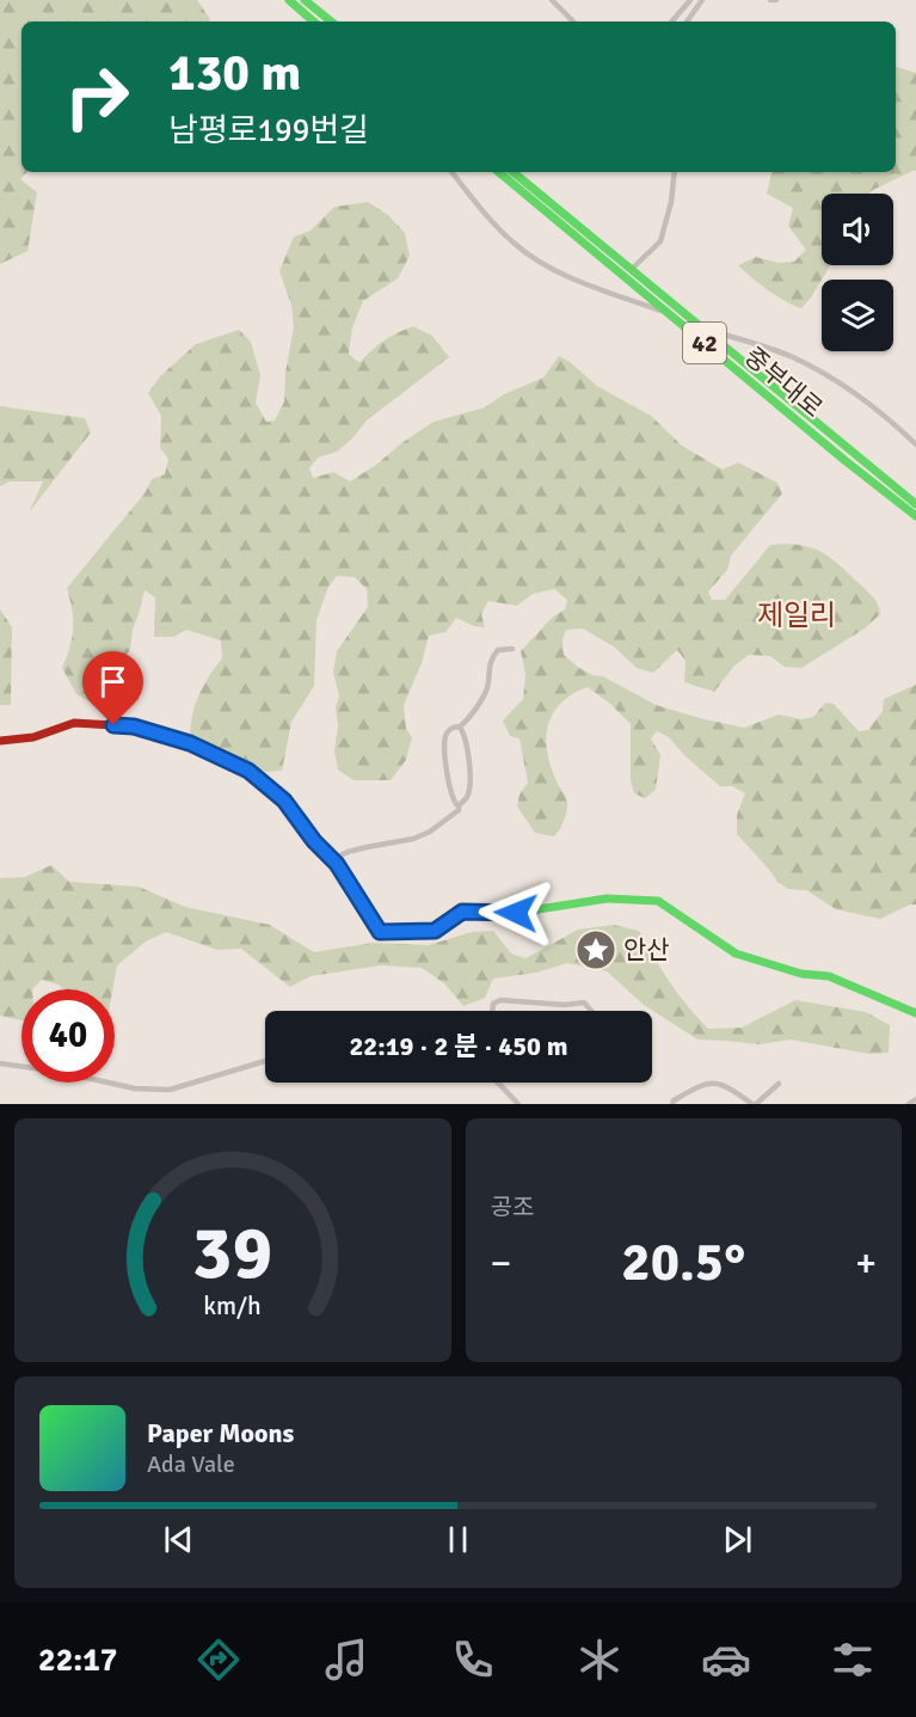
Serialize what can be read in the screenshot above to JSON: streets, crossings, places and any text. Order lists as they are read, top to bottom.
{
  "streets": {
    "main road": ["42", "중부대로"]
  },
  "districts": ["제일리"],
  "places": {
    "place": ["안산"]
  },
  "page": {
    "turn": ["130 m", "남평로199번길"],
    "limit": "40",
    "trip": "22:19 · 2 분 · 450 m",
    "tile": "공조",
    "heat": ["−", "20.5°", "+"],
    "song": ["Paper Moons", "Ada Vale"],
    "tabs": "22:17",
    "gauge": ["39", "km/h"]
  }
}
